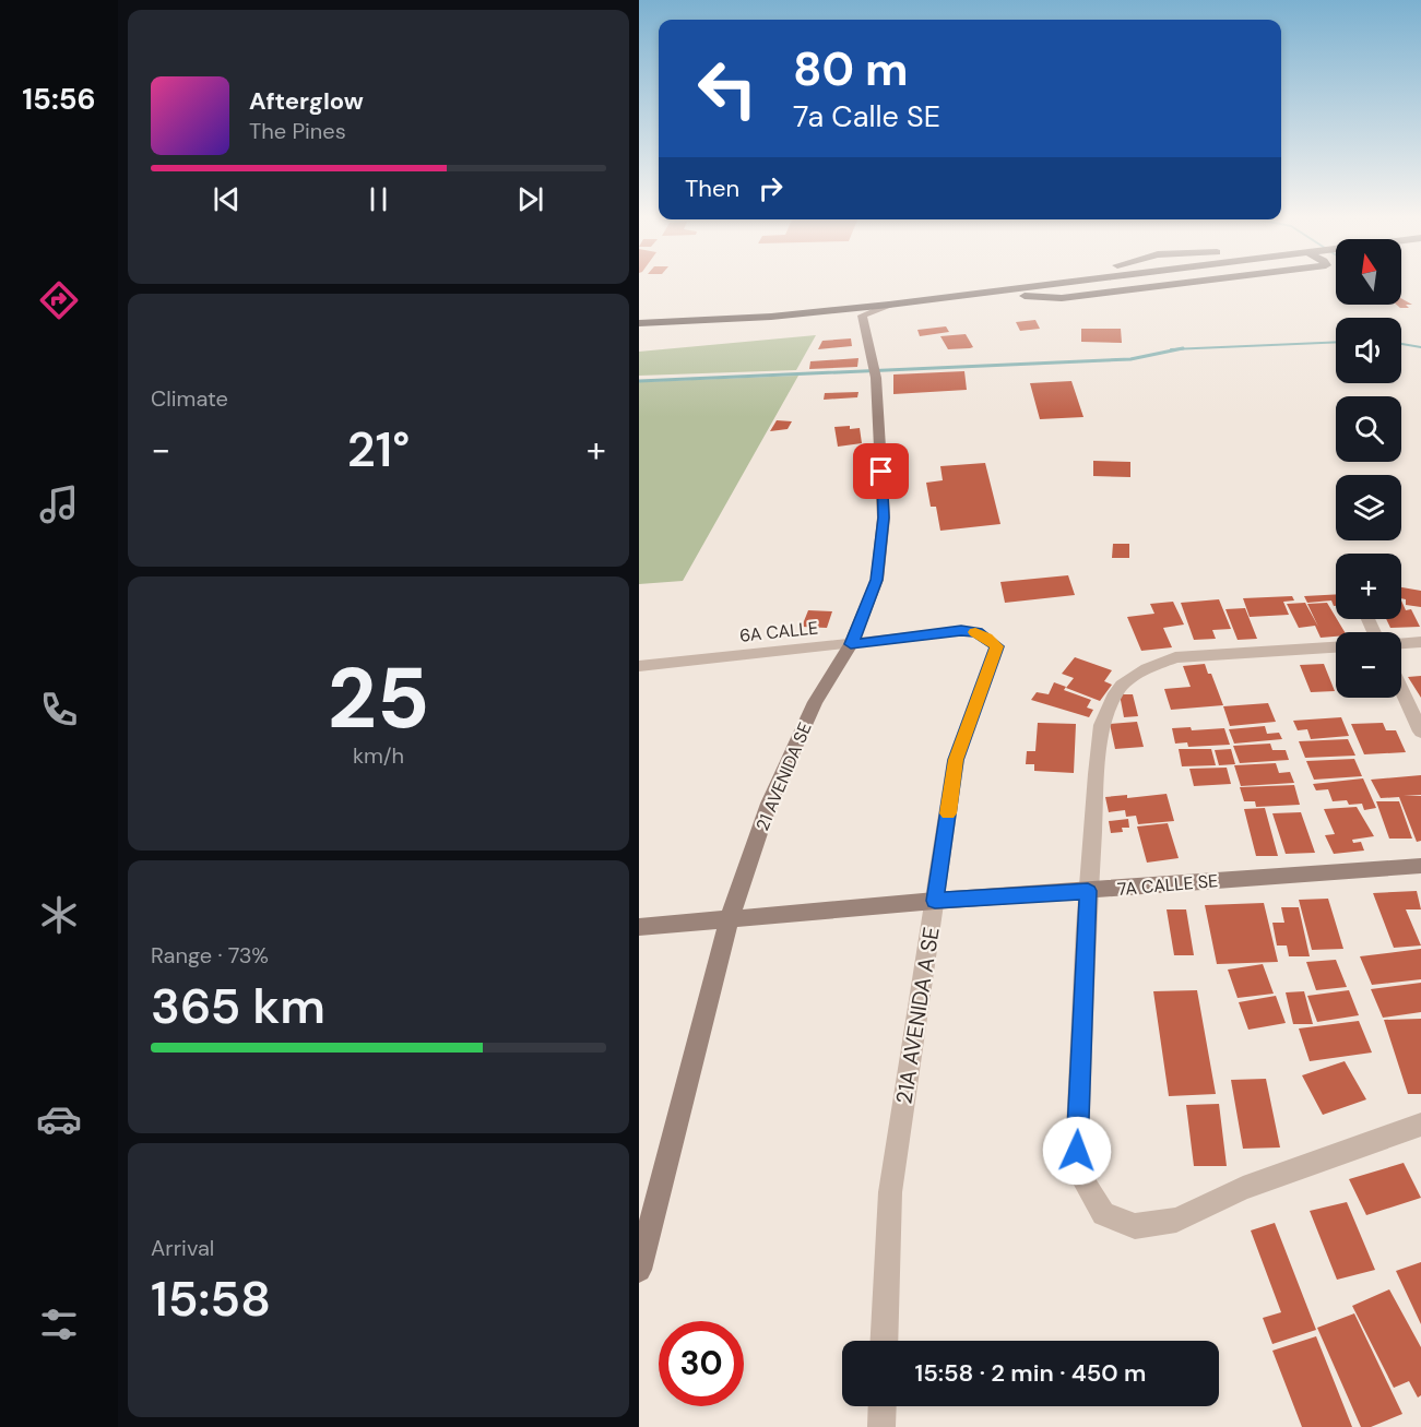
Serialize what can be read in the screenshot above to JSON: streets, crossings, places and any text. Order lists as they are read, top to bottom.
{
  "streets": {
    "street": [
      "6A CALLE",
      "21 AVENIDA SE",
      "7A CALLE SE",
      "21A AVENIDA A SE"
    ]
  },
  "crossings": [
    ["6A CALLE", "21 AVENIDA SE"],
    ["6A CALLE", "21A AVENIDA A SE"],
    ["21 AVENIDA SE", "7A CALLE SE"],
    ["7A CALLE SE", "21A AVENIDA A SE"]
  ],
  "north": "top",
  "page": {
    "tabs": "15:56",
    "turn": ["80 m", "7a Calle SE"],
    "song": ["Afterglow", "The Pines"],
    "then": "Then",
    "map_buttons": ["+", "−"],
    "tile": [
      "Climate",
      ["25", "km/h"],
      ["Range · 73%", "365 km"],
      ["Arrival", "15:58"]
    ],
    "heat": ["−", "21°", "+"],
    "limit": "30",
    "trip": "15:58 · 2 min · 450 m"
  }
}
